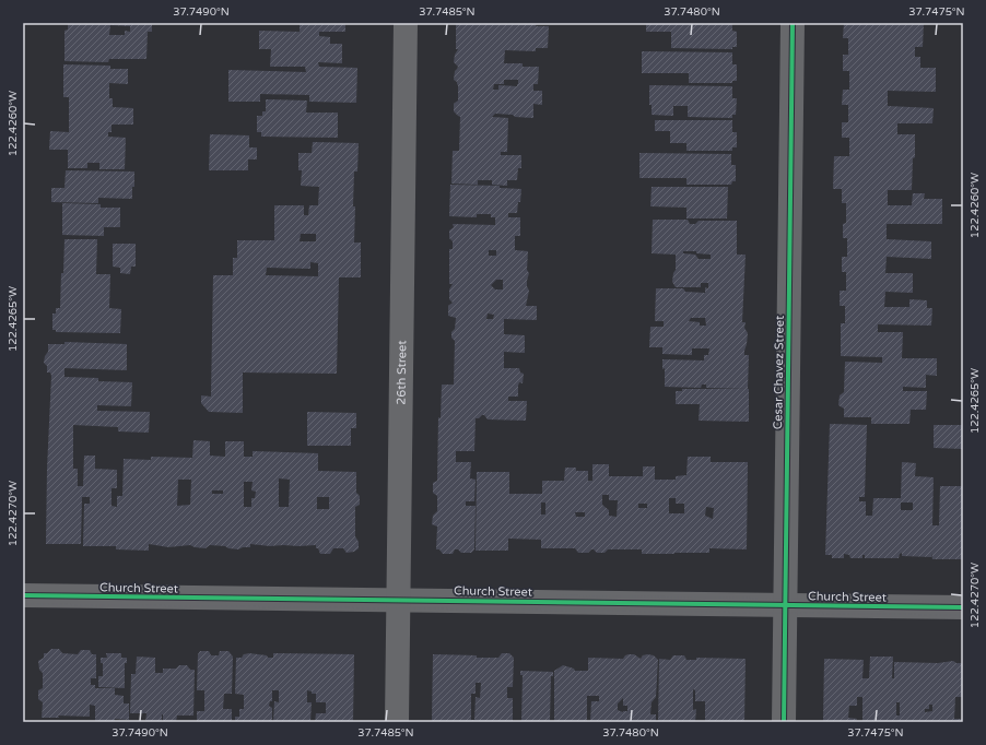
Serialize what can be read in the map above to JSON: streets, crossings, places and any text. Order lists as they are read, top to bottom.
{
  "streets": {
    "street": ["26th Street", "Cesar Chavez Street", "Church Street"]
  },
  "crossings": [
    ["26th Street", "Church Street"],
    ["Cesar Chavez Street", "Church Street"]
  ],
  "coordinates": [
    "37.7490°N",
    "37.7485°N",
    "37.7480°N",
    "37.7475°N",
    "122.4260°W",
    "122.4265°W",
    "122.4270°W"
  ]
}
